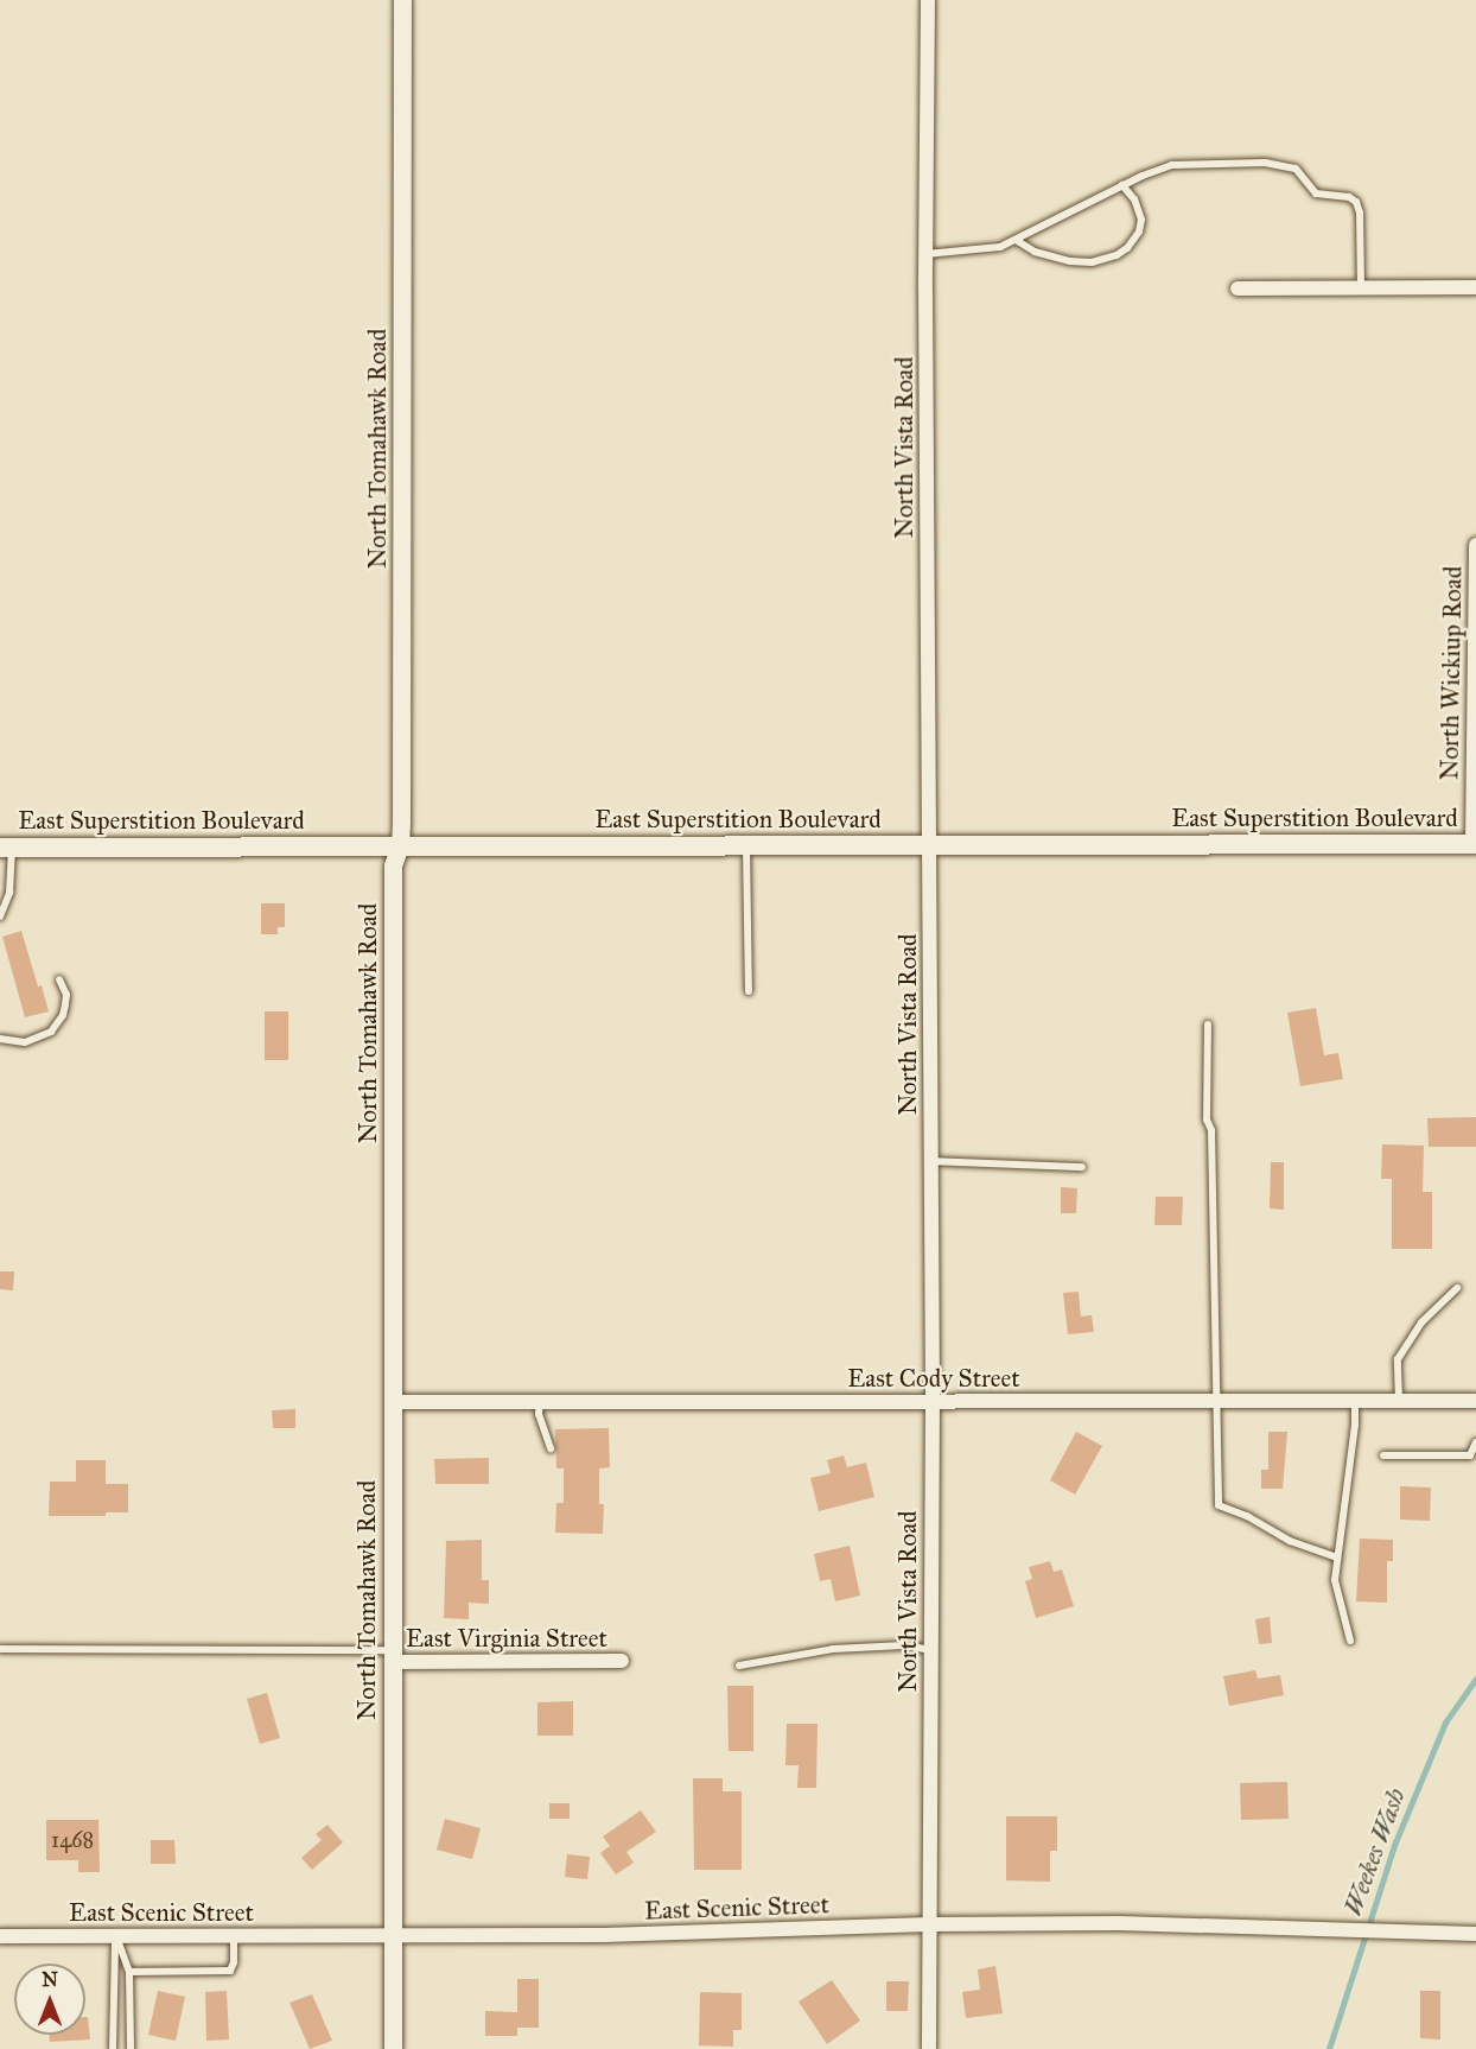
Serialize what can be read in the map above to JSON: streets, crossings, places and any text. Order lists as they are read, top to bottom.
{
  "streets": {
    "main road": ["East Superstition Boulevard"],
    "street": [
      "North Vista Road",
      "North Tomahawk Road",
      "North Wickiup Road",
      "East Cody Street",
      "East Virginia Street",
      "East Scenic Street"
    ]
  },
  "crossings": [
    ["North Vista Road", "East Superstition Boulevard"],
    ["North Vista Road", "East Cody Street"],
    ["North Vista Road", "East Scenic Street"],
    ["North Tomahawk Road", "East Superstition Boulevard"],
    ["North Tomahawk Road", "East Cody Street"],
    ["North Tomahawk Road", "East Virginia Street"],
    ["North Tomahawk Road", "East Scenic Street"],
    ["North Wickiup Road", "East Superstition Boulevard"]
  ],
  "water": ["Weekes Wash"],
  "house_numbers": ["1468"],
  "north": "top"
}
